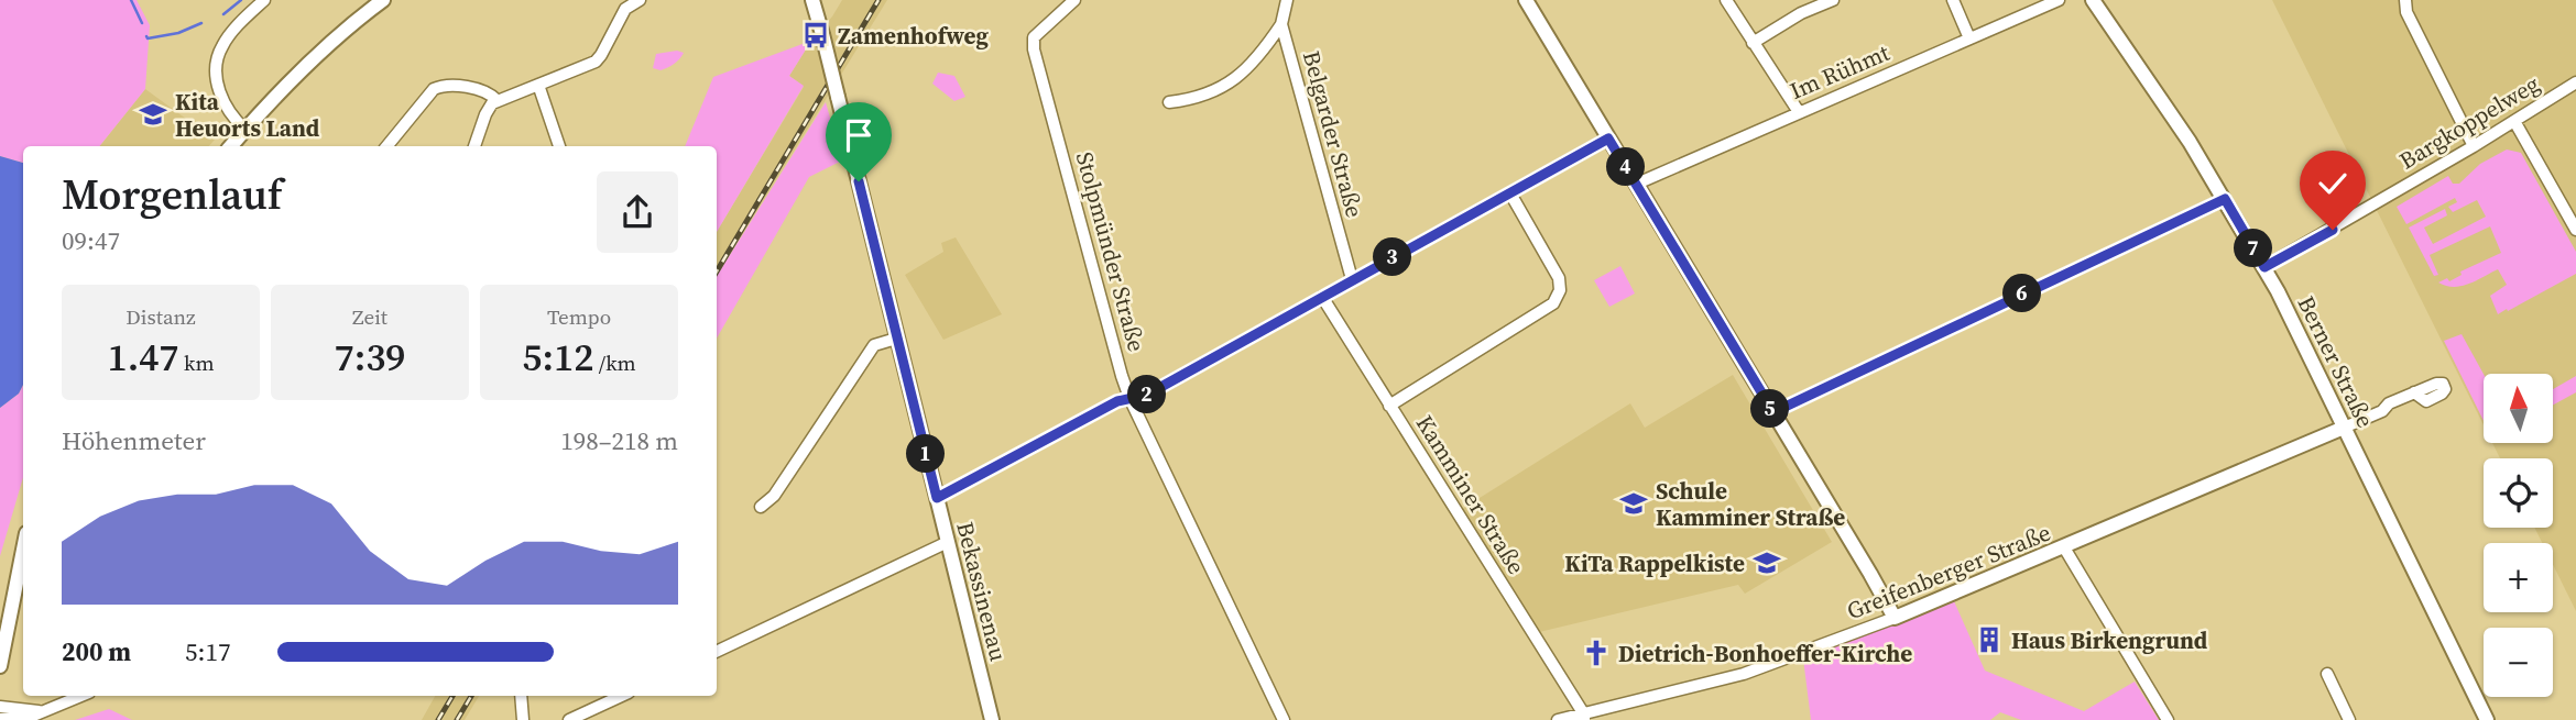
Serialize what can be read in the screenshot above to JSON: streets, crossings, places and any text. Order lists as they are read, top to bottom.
{
  "streets": {
    "street": [
      "Im Rühmt",
      "Bargkoppelweg",
      "Belgarder Straße",
      "Stolpmünder Straße",
      "Berner Straße",
      "Kamminer Straße",
      "Greifenberger Straße",
      "Bekassinenau"
    ]
  },
  "crossings": [
    ["Bargkoppelweg", "Berner Straße"],
    ["Berner Straße", "Greifenberger Straße"],
    ["Kamminer Straße", "Greifenberger Straße"]
  ],
  "places": {
    "bus stop": ["Zamenhofweg"],
    "school or university": ["Kita Heuorts Land", "Schule Kamminer Straße", "KiTa Rappelkiste"],
    "building": ["Haus Birkengrund"],
    "church": ["Dietrich-Bonhoeffer-Kirche"]
  },
  "north": "top",
  "page": {
    "heading": ["Morgenlauf", "09:47"],
    "pins": [
      "4",
      "7",
      "3",
      "6",
      "2",
      "5",
      "1"
    ],
    "stats": [
      ["Distanz", "1.47 km"],
      ["Zeit", "7:39"],
      ["Tempo", "5:12 /km"]
    ],
    "map_buttons": ["+", "−"],
    "chart": ["Höhenmeter", "198–218 m"],
    "list": [
      {
        "name": "200 m",
        "note": "5:17"
      }
    ]
  }
}
